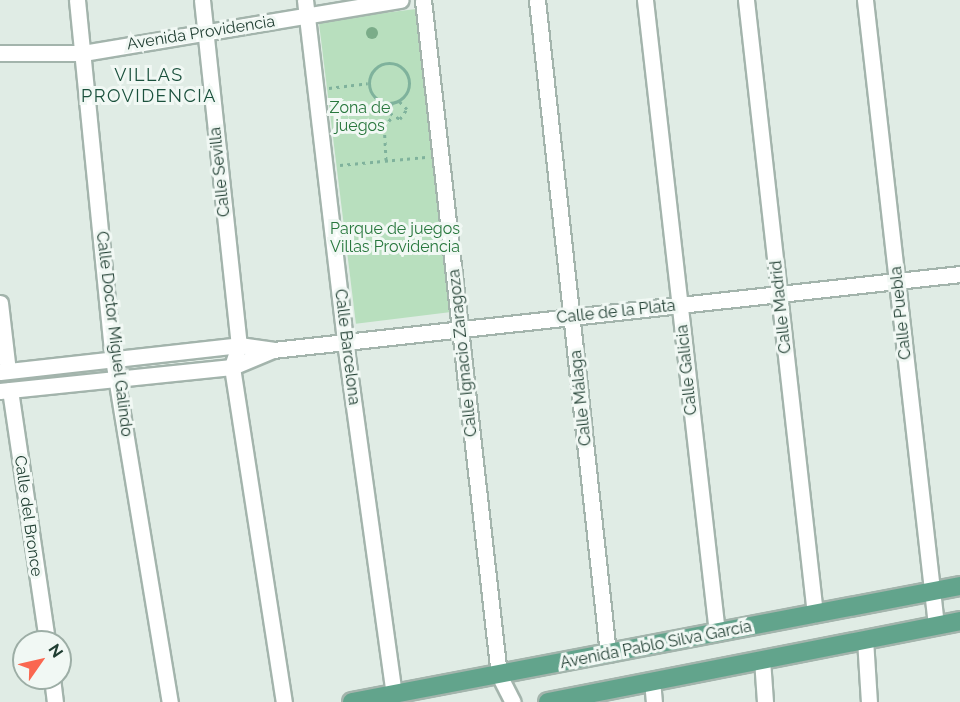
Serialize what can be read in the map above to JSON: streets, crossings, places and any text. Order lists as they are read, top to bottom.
{
  "streets": {
    "main road": ["Avenida Pablo Silva García"],
    "street": [
      "Avenida Providencia",
      "Calle Sevilla",
      "Calle Madrid",
      "Calle de la Plata",
      "Calle Puebla",
      "Calle Doctor Miguel Galindo",
      "Calle Barcelona",
      "Calle Ignacio Zaragoza",
      "Calle Galicia",
      "Calle Málaga",
      "Calle del Bronce"
    ]
  },
  "crossings": [
    ["Avenida Providencia", "Calle Sevilla"],
    ["Avenida Providencia", "Calle Doctor Miguel Galindo"],
    ["Avenida Providencia", "Calle Barcelona"],
    ["Calle Sevilla", "Calle de la Plata"],
    ["Calle Madrid", "Calle de la Plata"],
    ["Calle Madrid", "Avenida Pablo Silva García"],
    ["Calle de la Plata", "Calle Puebla"],
    ["Calle de la Plata", "Calle Doctor Miguel Galindo"],
    ["Calle de la Plata", "Calle Barcelona"],
    ["Calle de la Plata", "Calle Ignacio Zaragoza"],
    ["Calle de la Plata", "Calle Galicia"],
    ["Calle de la Plata", "Calle Málaga"],
    ["Calle de la Plata", "Calle del Bronce"],
    ["Calle Puebla", "Avenida Pablo Silva García"],
    ["Calle Barcelona", "Avenida Pablo Silva García"],
    ["Calle Ignacio Zaragoza", "Avenida Pablo Silva García"],
    ["Calle Galicia", "Avenida Pablo Silva García"],
    ["Calle Málaga", "Avenida Pablo Silva García"]
  ],
  "districts": ["VILLAS PROVIDENCIA"],
  "parks": ["Zona de juegos", "Parque de juegos Villas Providencia"],
  "north": "top right"
}
